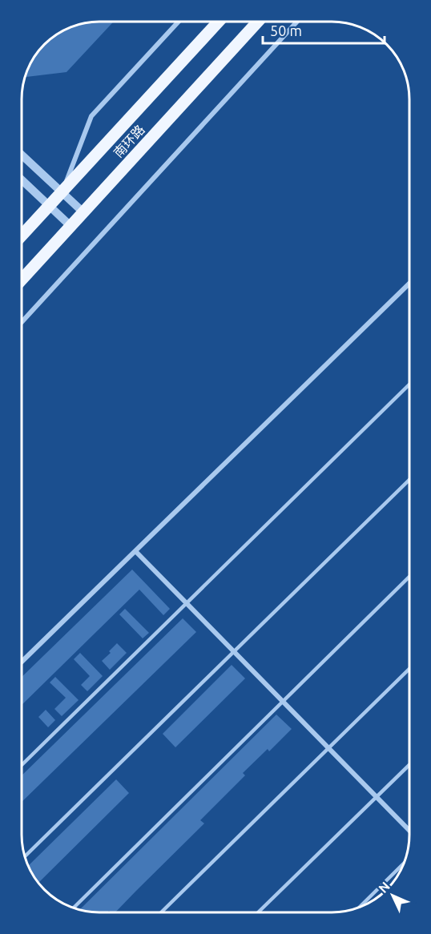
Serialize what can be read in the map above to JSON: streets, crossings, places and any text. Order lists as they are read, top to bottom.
{
  "streets": {
    "main road": ["南环路"]
  },
  "scale_bar": "50 m",
  "north": "top left"
}
